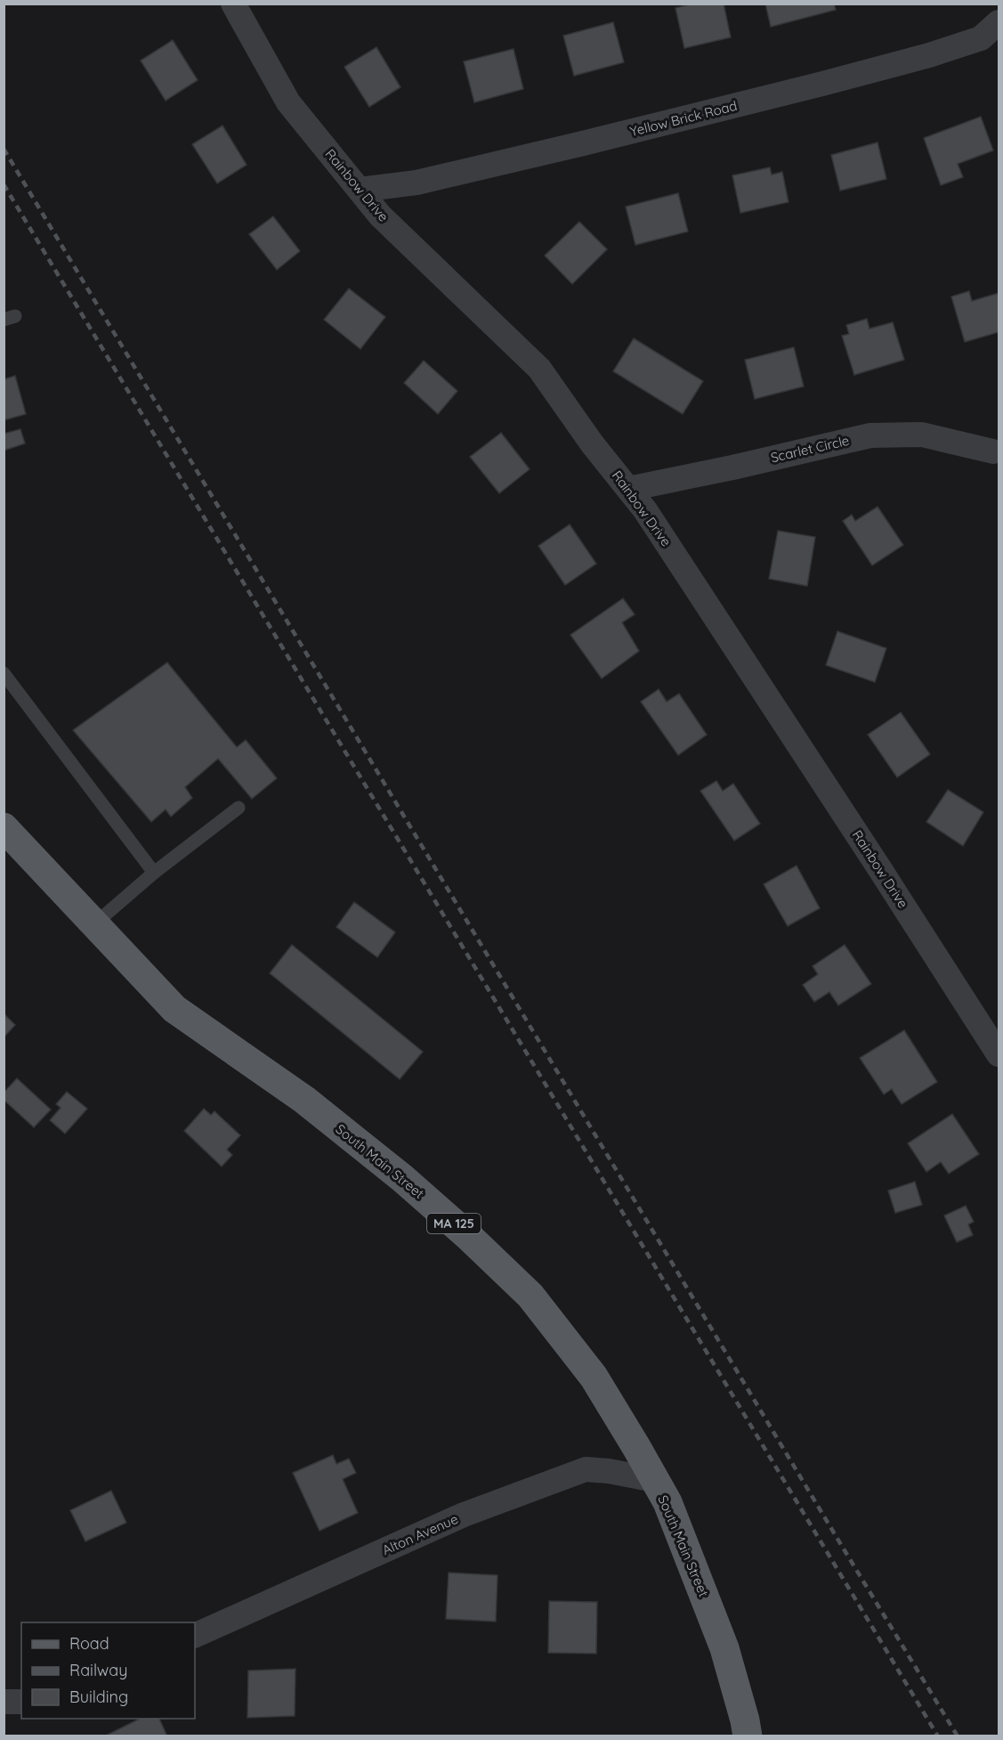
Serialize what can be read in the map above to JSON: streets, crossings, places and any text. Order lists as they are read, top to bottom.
{
  "streets": {
    "main road": ["South Main Street", "MA 125"],
    "street": [
      "Yellow Brick Road",
      "Rainbow Drive",
      "Scarlet Circle",
      "Alton Avenue"
    ]
  },
  "crossings": [
    ["Yellow Brick Road", "Rainbow Drive"],
    ["Rainbow Drive", "Scarlet Circle"],
    ["South Main Street", "Alton Avenue"]
  ],
  "legend": ["Road", "Railway", "Building"]
}
